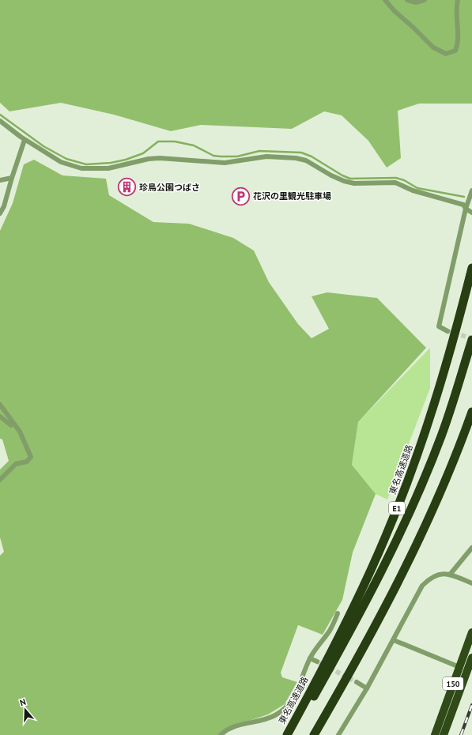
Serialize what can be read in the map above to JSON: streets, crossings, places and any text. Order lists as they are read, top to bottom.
{
  "streets": {
    "highway": ["東名高速道路", "E1", "150"]
  },
  "places": {
    "building": ["珍鳥公園つばさ"],
    "parking": ["花沢の里観光駐車場"]
  },
  "north": "top"
}
